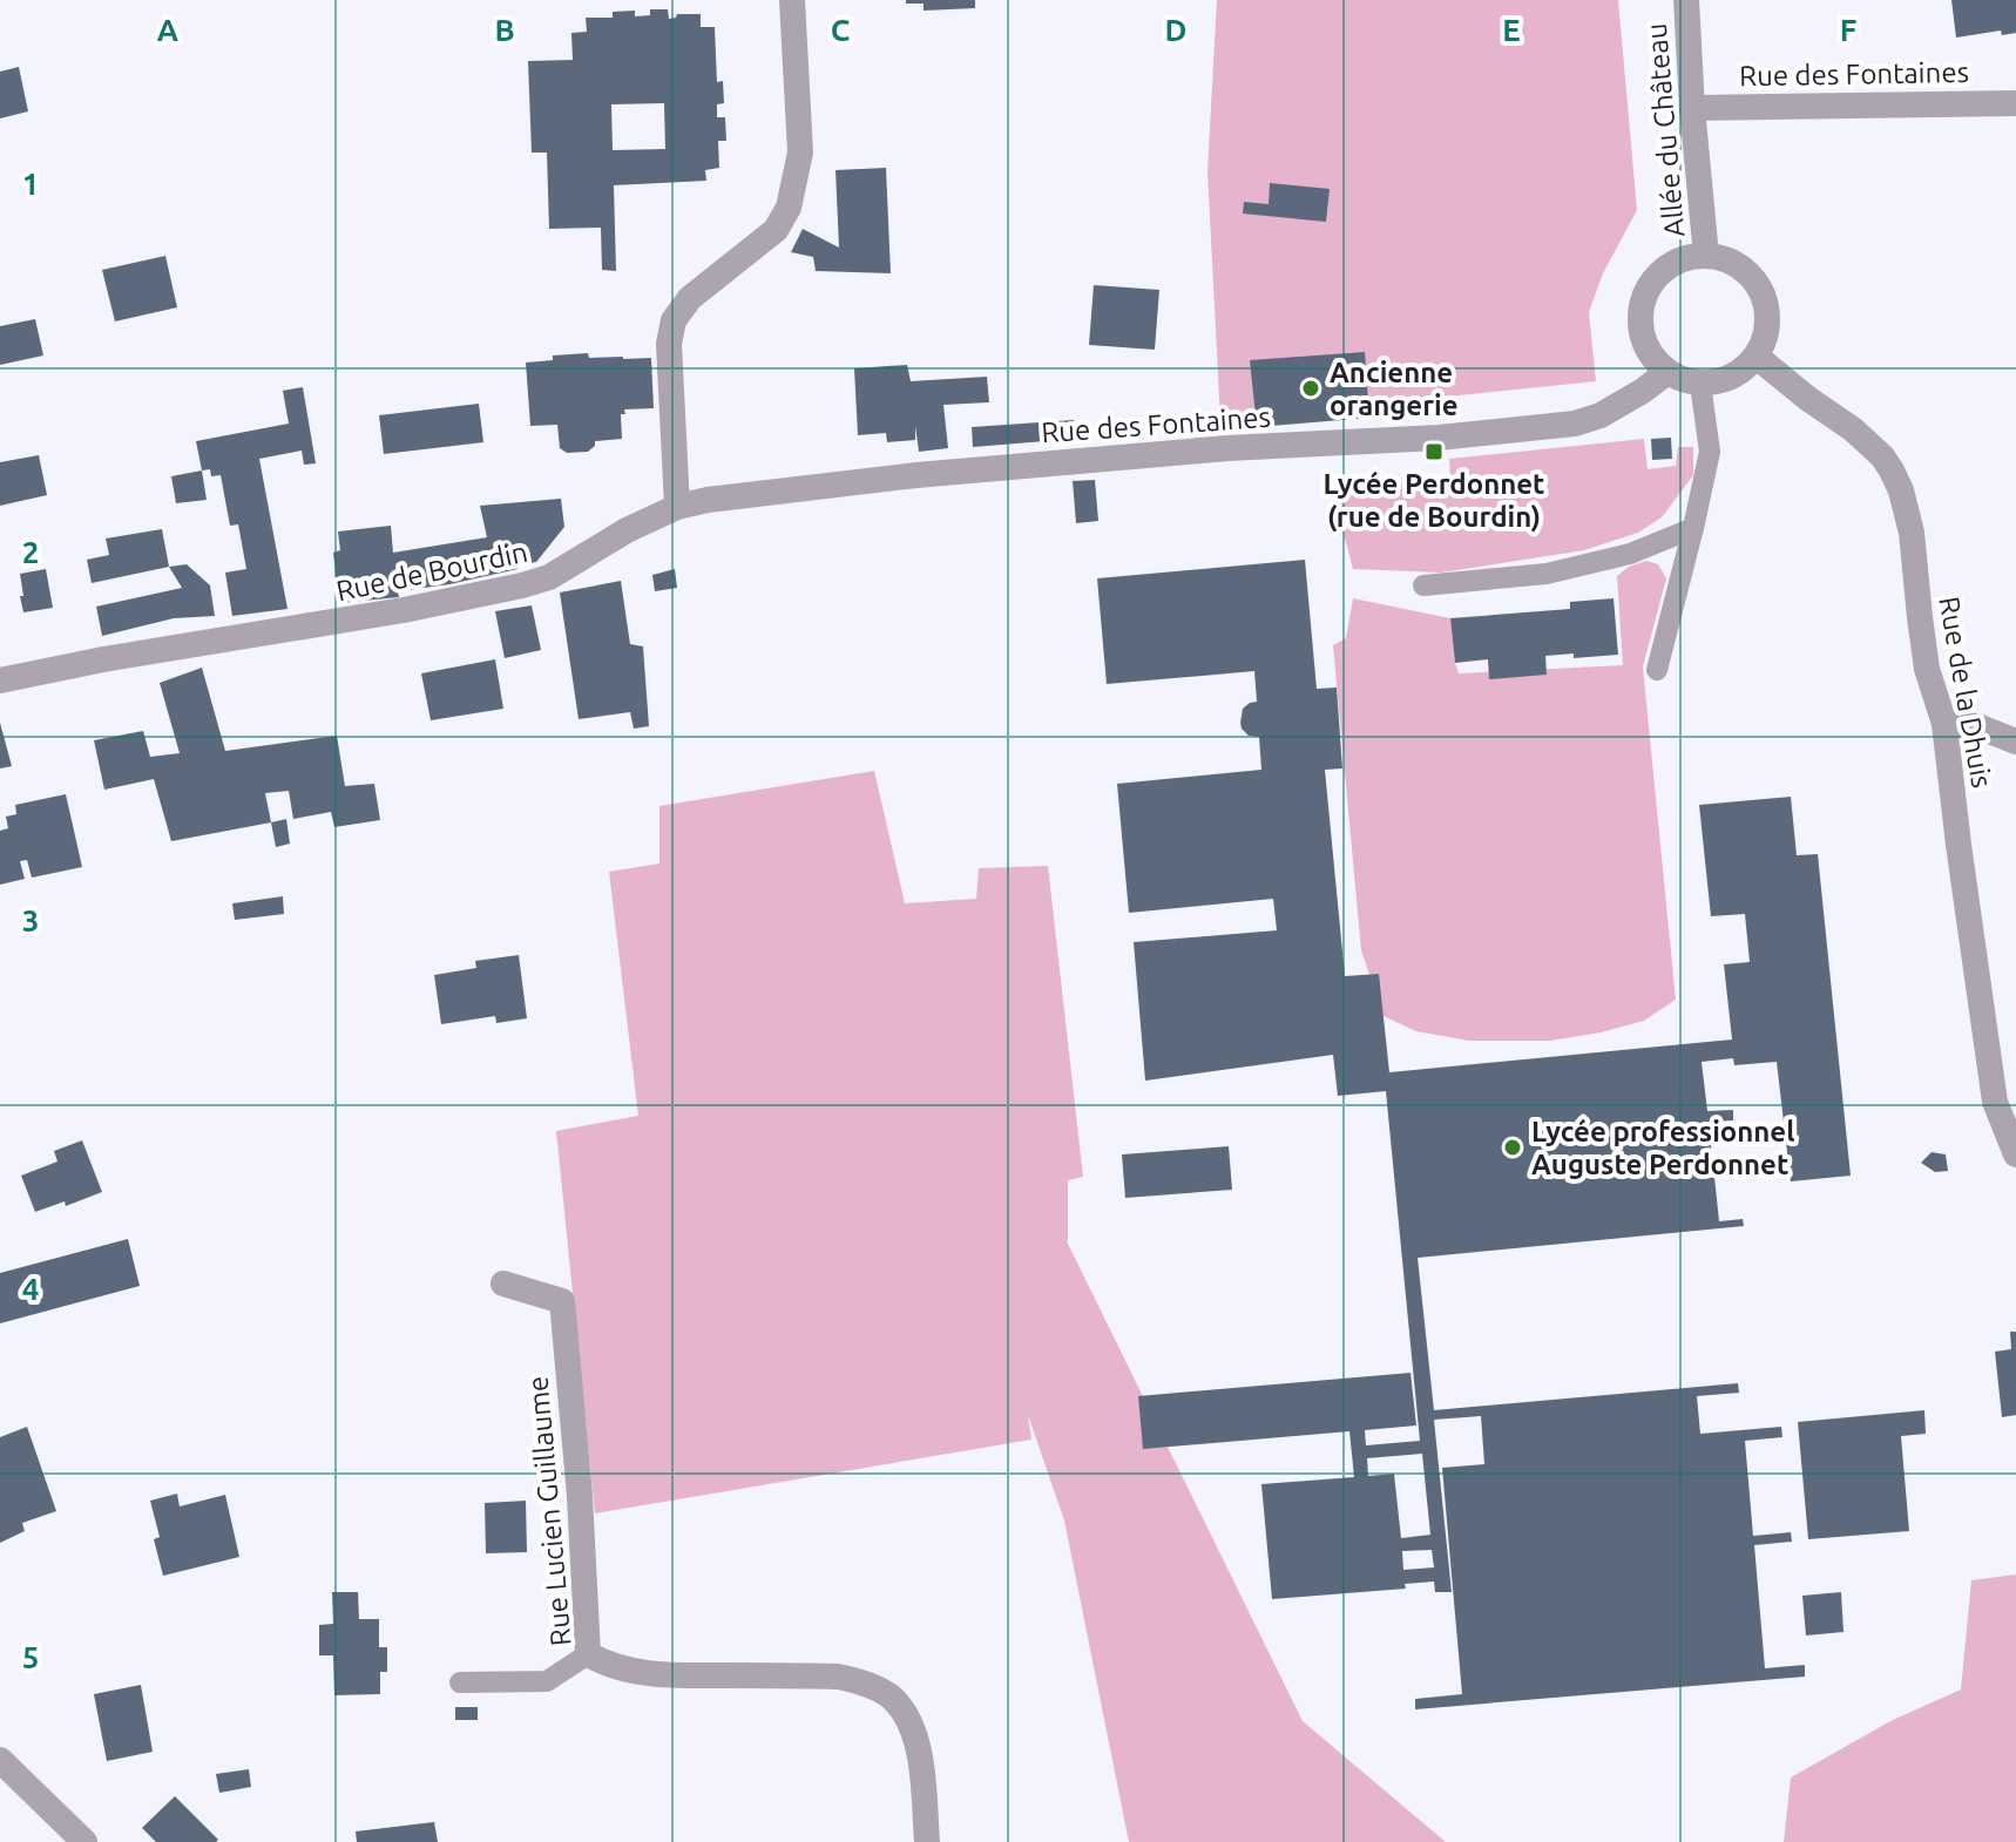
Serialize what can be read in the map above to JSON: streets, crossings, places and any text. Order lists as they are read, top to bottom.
{
  "streets": {
    "street": [
      "Rue des Fontaines",
      "Allée du Château",
      "Rue de Bourdin",
      "Rue de la Dhuis",
      "Rue Lucien Guillaume"
    ]
  },
  "crossings": [
    ["Rue des Fontaines", "Allée du Château"],
    ["Rue des Fontaines", "Rue de Bourdin"],
    ["Rue des Fontaines", "Rue de la Dhuis"],
    ["Allée du Château", "Rue de la Dhuis"]
  ],
  "places": {
    "other": ["Ancienne orangerie", "Lycée professionnel Auguste Perdonnet"],
    "transit": ["Lycée Perdonnet (rue de Bourdin)"]
  },
  "grid": {
    "columns": [
      "A",
      "B",
      "C",
      "D",
      "E",
      "F"
    ],
    "rows": [
      "1",
      "2",
      "3",
      "4",
      "5"
    ]
  }
}
